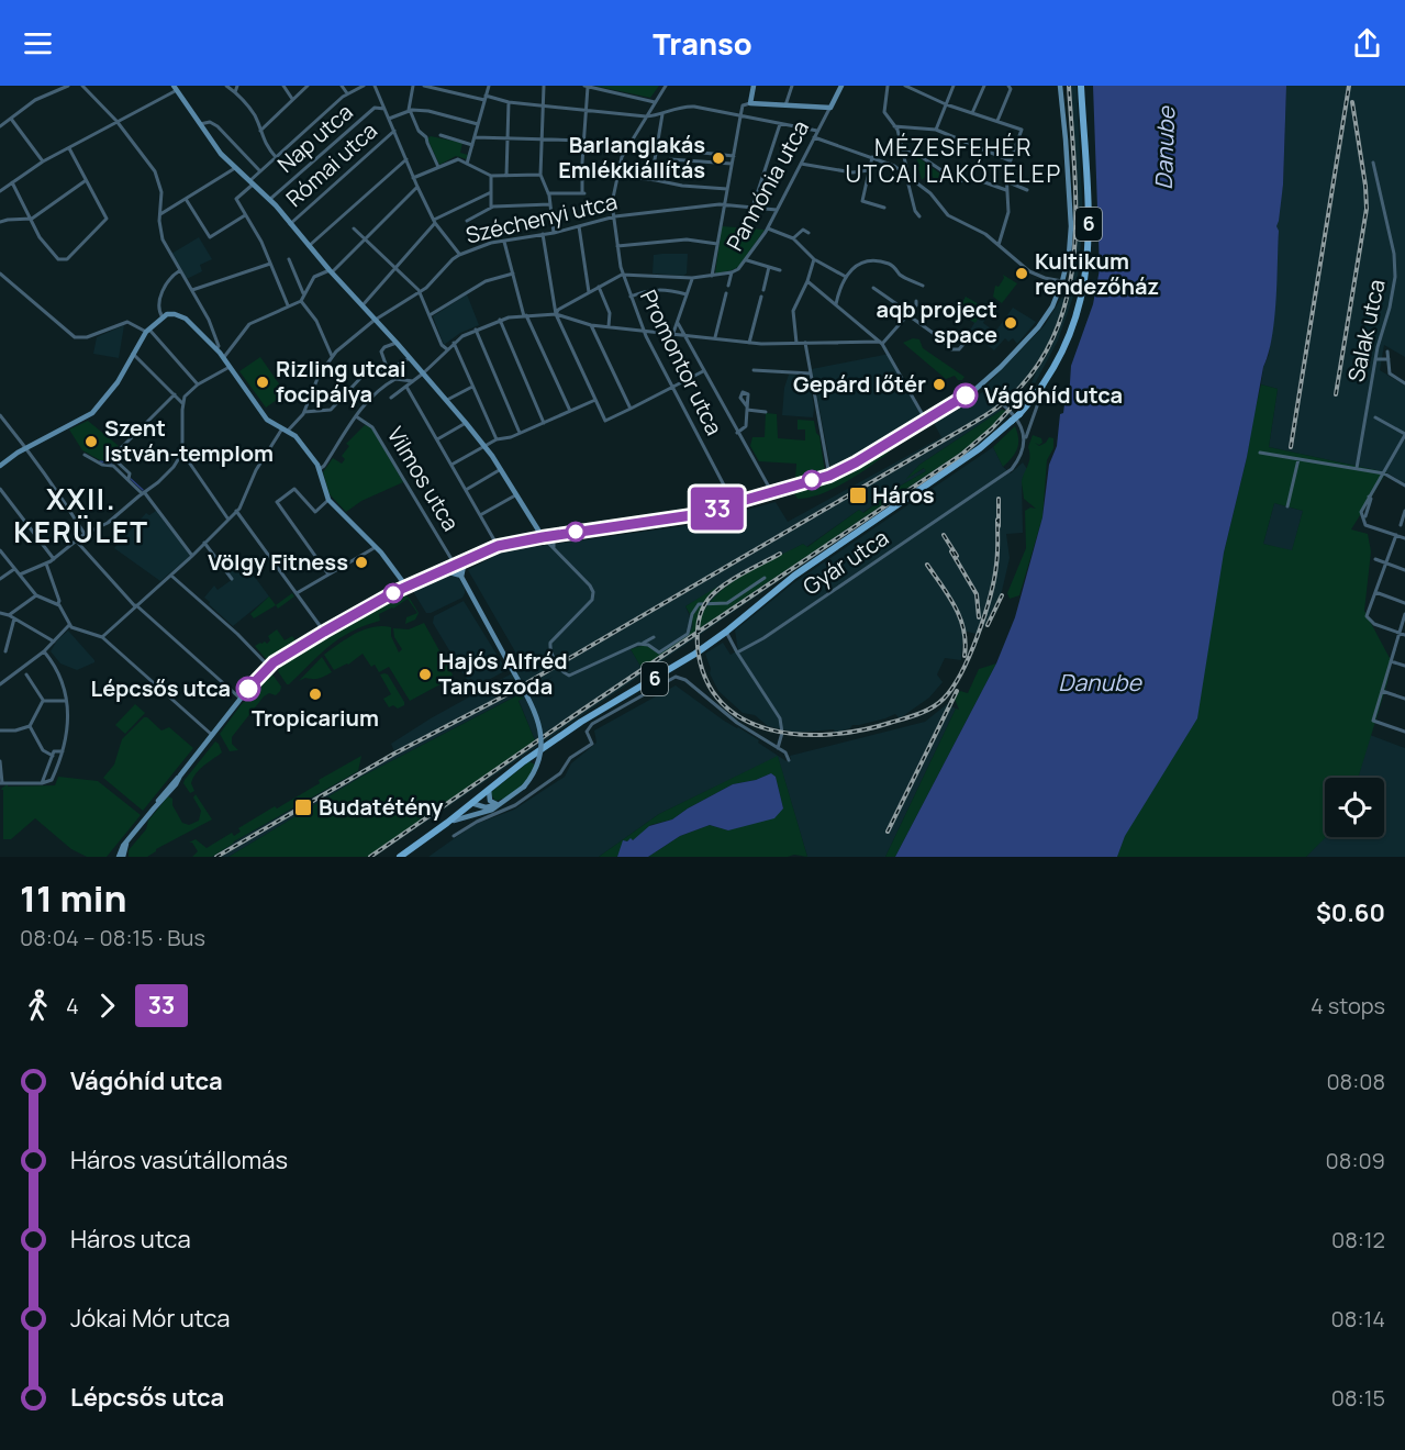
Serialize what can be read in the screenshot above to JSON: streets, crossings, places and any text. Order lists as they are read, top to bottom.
{
  "streets": {
    "main road": ["6"],
    "street": [
      "Nap utca",
      "Római utca",
      "Pannónia utca",
      "Széchenyi utca",
      "Salak utca",
      "Promontor utca",
      "Vilmos utca",
      "Gyár utca"
    ]
  },
  "crossings": [
    ["Pannónia utca", "Széchenyi utca"],
    ["Pannónia utca", "Promontor utca"],
    ["Széchenyi utca", "Promontor utca"]
  ],
  "districts": ["MÉZESFEHÉR UTCAI LAKÓTELEP", "XXII. KERÜLET"],
  "water": ["Danube"],
  "places": {
    "other": [
      "Barlanglakás Emlékkiállítás",
      "Kultikum rendezőház",
      "aqb project space",
      "Rizling utcai focipálya",
      "Gepárd lőtér",
      "Vágóhíd utca",
      "Szent István-templom",
      "Völgy Fitness",
      "Hajós Alfréd Tanuszoda",
      "Lépcsős utca",
      "Tropicarium"
    ],
    "transit": ["Háros", "Budatétény"]
  },
  "lines": ["bus line 33"],
  "page": {
    "header": "Transo",
    "on_map": "33",
    "heading": ["11 min", "08:04 – 08:15 · Bus", "$0.60"],
    "legs": ["4", "33", "4 stops"],
    "list": [
      {
        "name": "Vágóhíd utca",
        "value": "08:08"
      },
      {
        "name": "Háros vasútállomás",
        "value": "08:09"
      },
      {
        "name": "Háros utca",
        "value": "08:12"
      },
      {
        "name": "Jókai Mór utca",
        "value": "08:14"
      },
      {
        "name": "Lépcsős utca",
        "value": "08:15"
      }
    ]
  }
}
